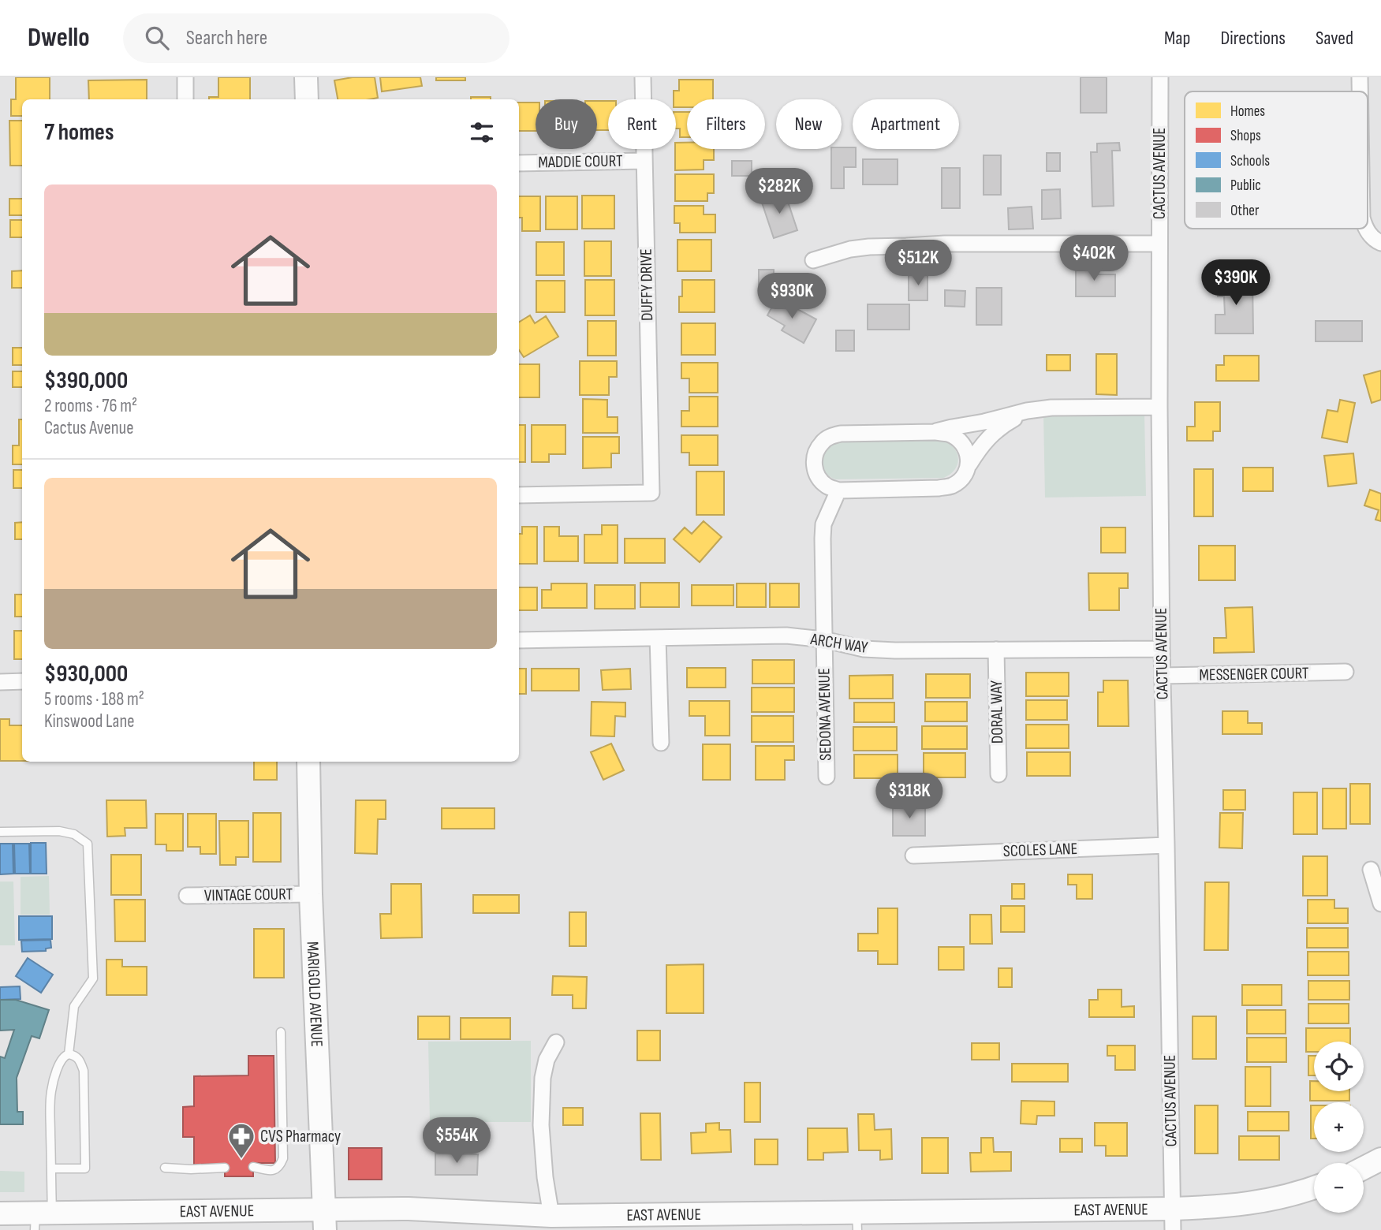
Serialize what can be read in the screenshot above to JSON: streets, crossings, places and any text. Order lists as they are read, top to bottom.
{
  "streets": {
    "main road": ["MARIGOLD AVENUE", "EAST AVENUE"],
    "street": [
      "MADDIE COURT",
      "CACTUS AVENUE",
      "DUFFY DRIVE",
      "ARCH WAY",
      "MESSENGER COURT",
      "DORAL WAY",
      "SEDONA AVENUE",
      "SCOLES LANE",
      "VINTAGE COURT"
    ]
  },
  "crossings": [
    ["MADDIE COURT", "DUFFY DRIVE"],
    ["CACTUS AVENUE", "ARCH WAY"],
    ["CACTUS AVENUE", "MESSENGER COURT"],
    ["CACTUS AVENUE", "SCOLES LANE"],
    ["CACTUS AVENUE", "EAST AVENUE"],
    ["ARCH WAY", "DORAL WAY"],
    ["ARCH WAY", "SEDONA AVENUE"],
    ["VINTAGE COURT", "MARIGOLD AVENUE"],
    ["MARIGOLD AVENUE", "EAST AVENUE"]
  ],
  "places": {
    "pharmacy": ["CVS Pharmacy"]
  },
  "legend": [
    "Homes",
    "Shops",
    "Schools",
    "Public",
    "Other"
  ],
  "page": {
    "header": "Dwello",
    "search": "Search here",
    "nav": ["Map", "Directions", "Saved"],
    "chip": [
      "Buy",
      "Rent",
      "Filters",
      "New",
      "Apartment"
    ],
    "heading": "7 homes",
    "list": [
      {
        "name": "$390,000",
        "note": "2 rooms · 76 m² · Cactus Avenue"
      },
      {
        "name": "$930,000",
        "note": "5 rooms · 188 m² · Kinswood Lane"
      }
    ],
    "price": [
      "$282K",
      "$402K",
      "$512K",
      "$390K",
      "$930K",
      "$318K",
      "$554K"
    ],
    "map_buttons": ["+", "−"]
  }
}
